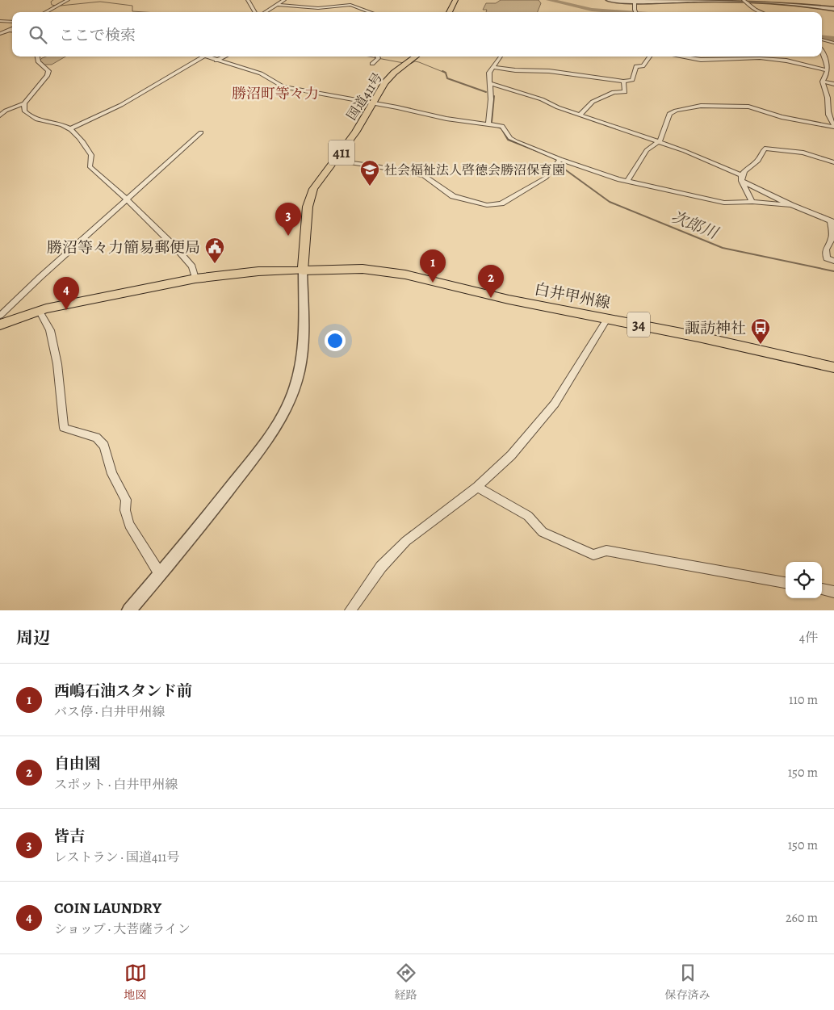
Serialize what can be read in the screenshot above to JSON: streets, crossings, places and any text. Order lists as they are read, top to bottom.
{
  "streets": {
    "main road": [
      "国道411号",
      "411",
      "白井甲州線",
      "34"
    ]
  },
  "crossings": [
    ["国道411号", "白井甲州線"]
  ],
  "districts": ["勝沼町等々力"],
  "water": ["次郎川"],
  "places": {
    "school or university": ["社会福祉法人啓徳会勝沼保育園"],
    "public building": ["勝沼等々力簡易郵便局"],
    "bus stop": ["諏訪神社"]
  },
  "page": {
    "search": "ここで検索",
    "pins": [
      "3",
      "1",
      "2",
      "4"
    ],
    "heading": ["周辺", "4件"],
    "list": [
      {
        "mark": "1",
        "name": "西嶋石油スタンド前",
        "note": "バス停 · 白井甲州線",
        "value": "110 m"
      },
      {
        "mark": "2",
        "name": "自由園",
        "note": "スポット · 白井甲州線",
        "value": "150 m"
      },
      {
        "mark": "3",
        "name": "皆吉",
        "note": "レストラン · 国道411号",
        "value": "150 m"
      },
      {
        "mark": "4",
        "name": "COIN LAUNDRY",
        "note": "ショップ · 大菩薩ライン",
        "value": "260 m"
      }
    ],
    "nav": ["地図", "経路", "保存済み"]
  }
}
